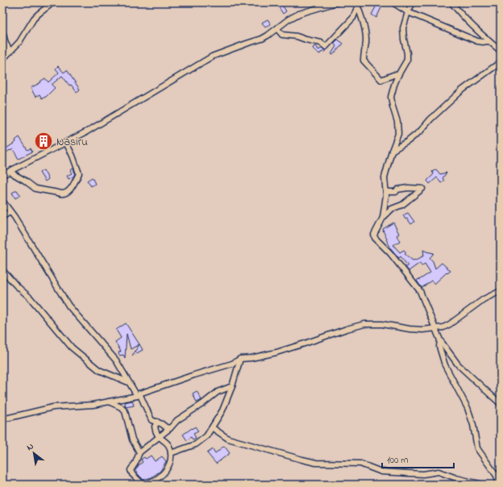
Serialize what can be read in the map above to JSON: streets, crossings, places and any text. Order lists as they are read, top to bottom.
{
  "places": {
    "building": ["Nasiru"]
  },
  "scale_bar": "100 m",
  "north": "top left"
}
